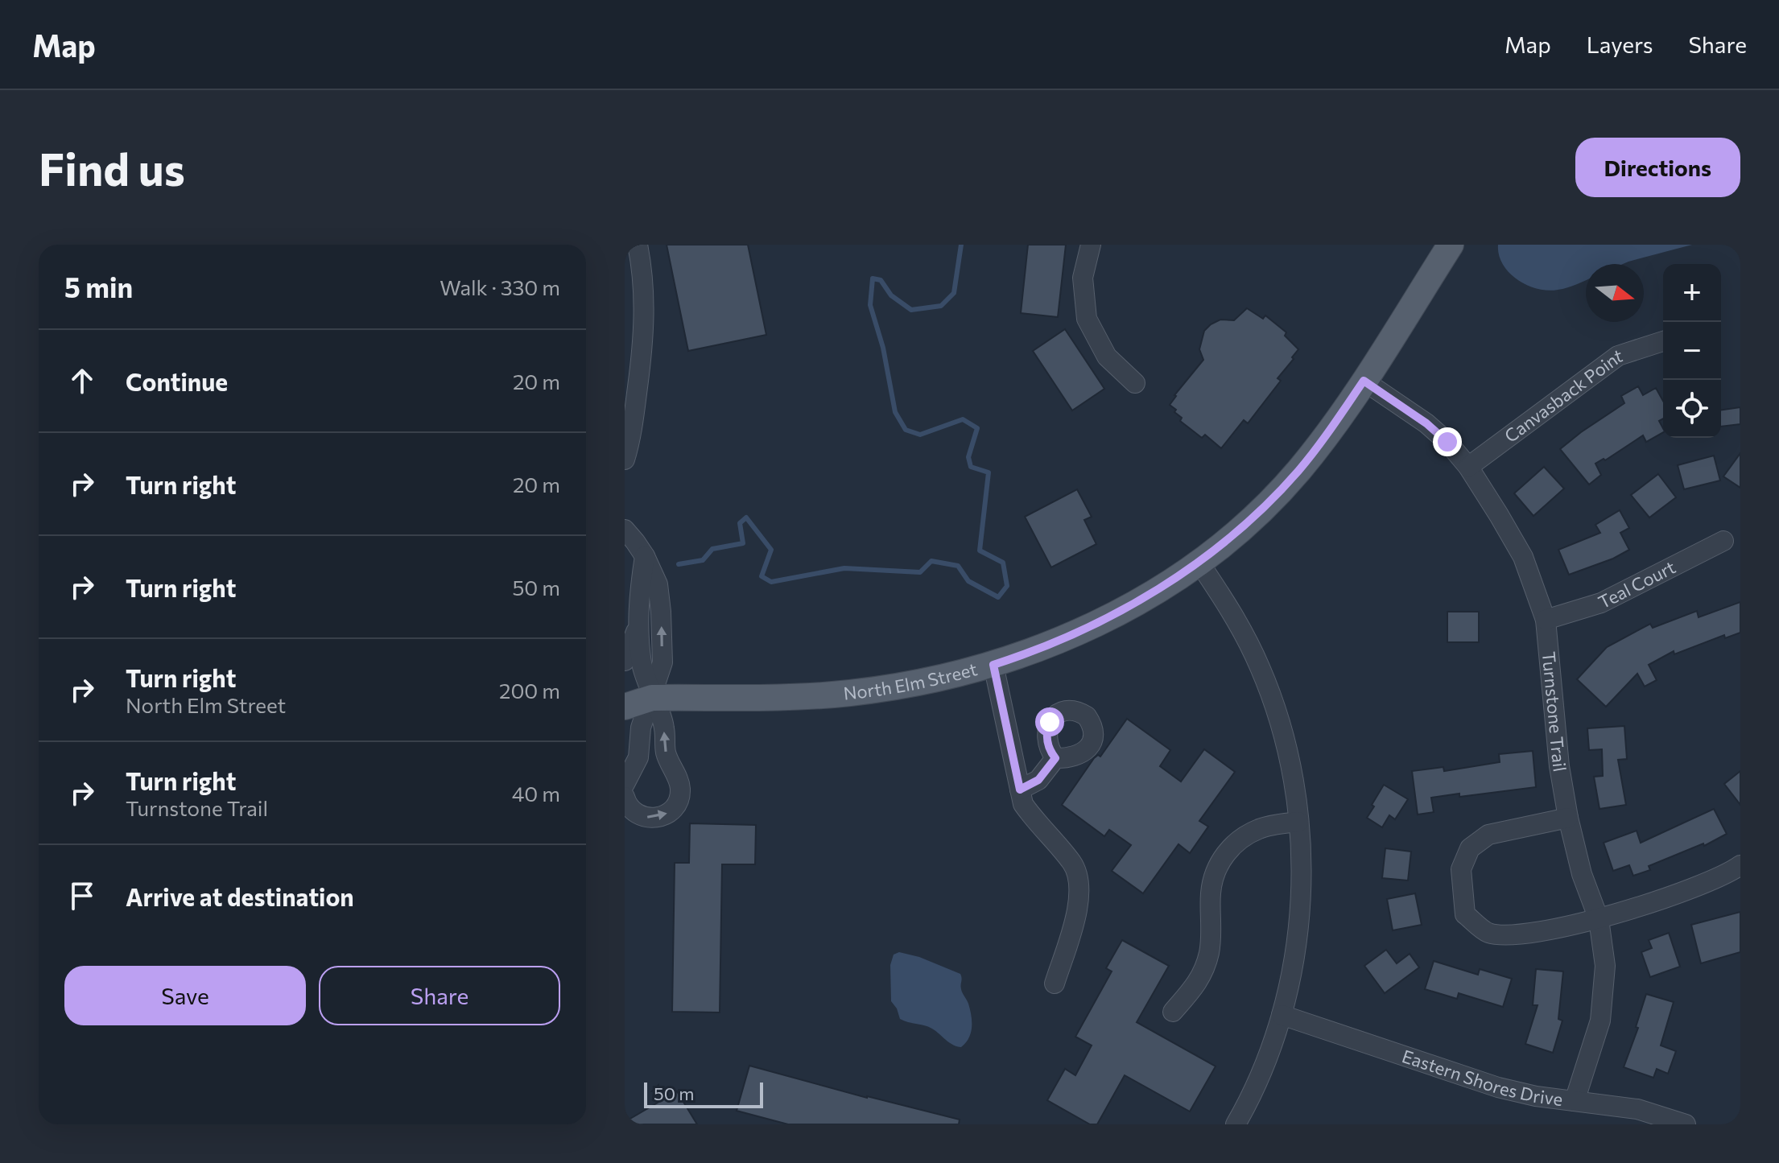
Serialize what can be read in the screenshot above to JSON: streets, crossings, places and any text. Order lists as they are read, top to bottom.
{
  "streets": {
    "main road": ["North Elm Street"],
    "street": [
      "Canvasback Point",
      "Teal Court",
      "Turnstone Trail",
      "Eastern Shores Drive"
    ]
  },
  "crossings": [
    ["Canvasback Point", "Turnstone Trail"],
    ["Teal Court", "Turnstone Trail"],
    ["North Elm Street", "Turnstone Trail"],
    ["Turnstone Trail", "Eastern Shores Drive"]
  ],
  "scale_bar": "50 m",
  "north": "right",
  "page": {
    "header": "Map",
    "nav": ["Map", "Layers", "Share"],
    "buttons": [
      "Directions",
      ["Save", "Share"]
    ],
    "title": "Find us",
    "heading": ["5 min", "Walk · 330 m"],
    "map_buttons": ["+", "−"],
    "list": [
      ["Continue", "20 m"],
      ["Turn right", "20 m"],
      ["Turn right", "50 m"],
      ["Turn right", "North Elm Street", "200 m"],
      ["Turn right", "Turnstone Trail", "40 m"],
      "Arrive at destination"
    ],
    "scale": "50 m"
  }
}
